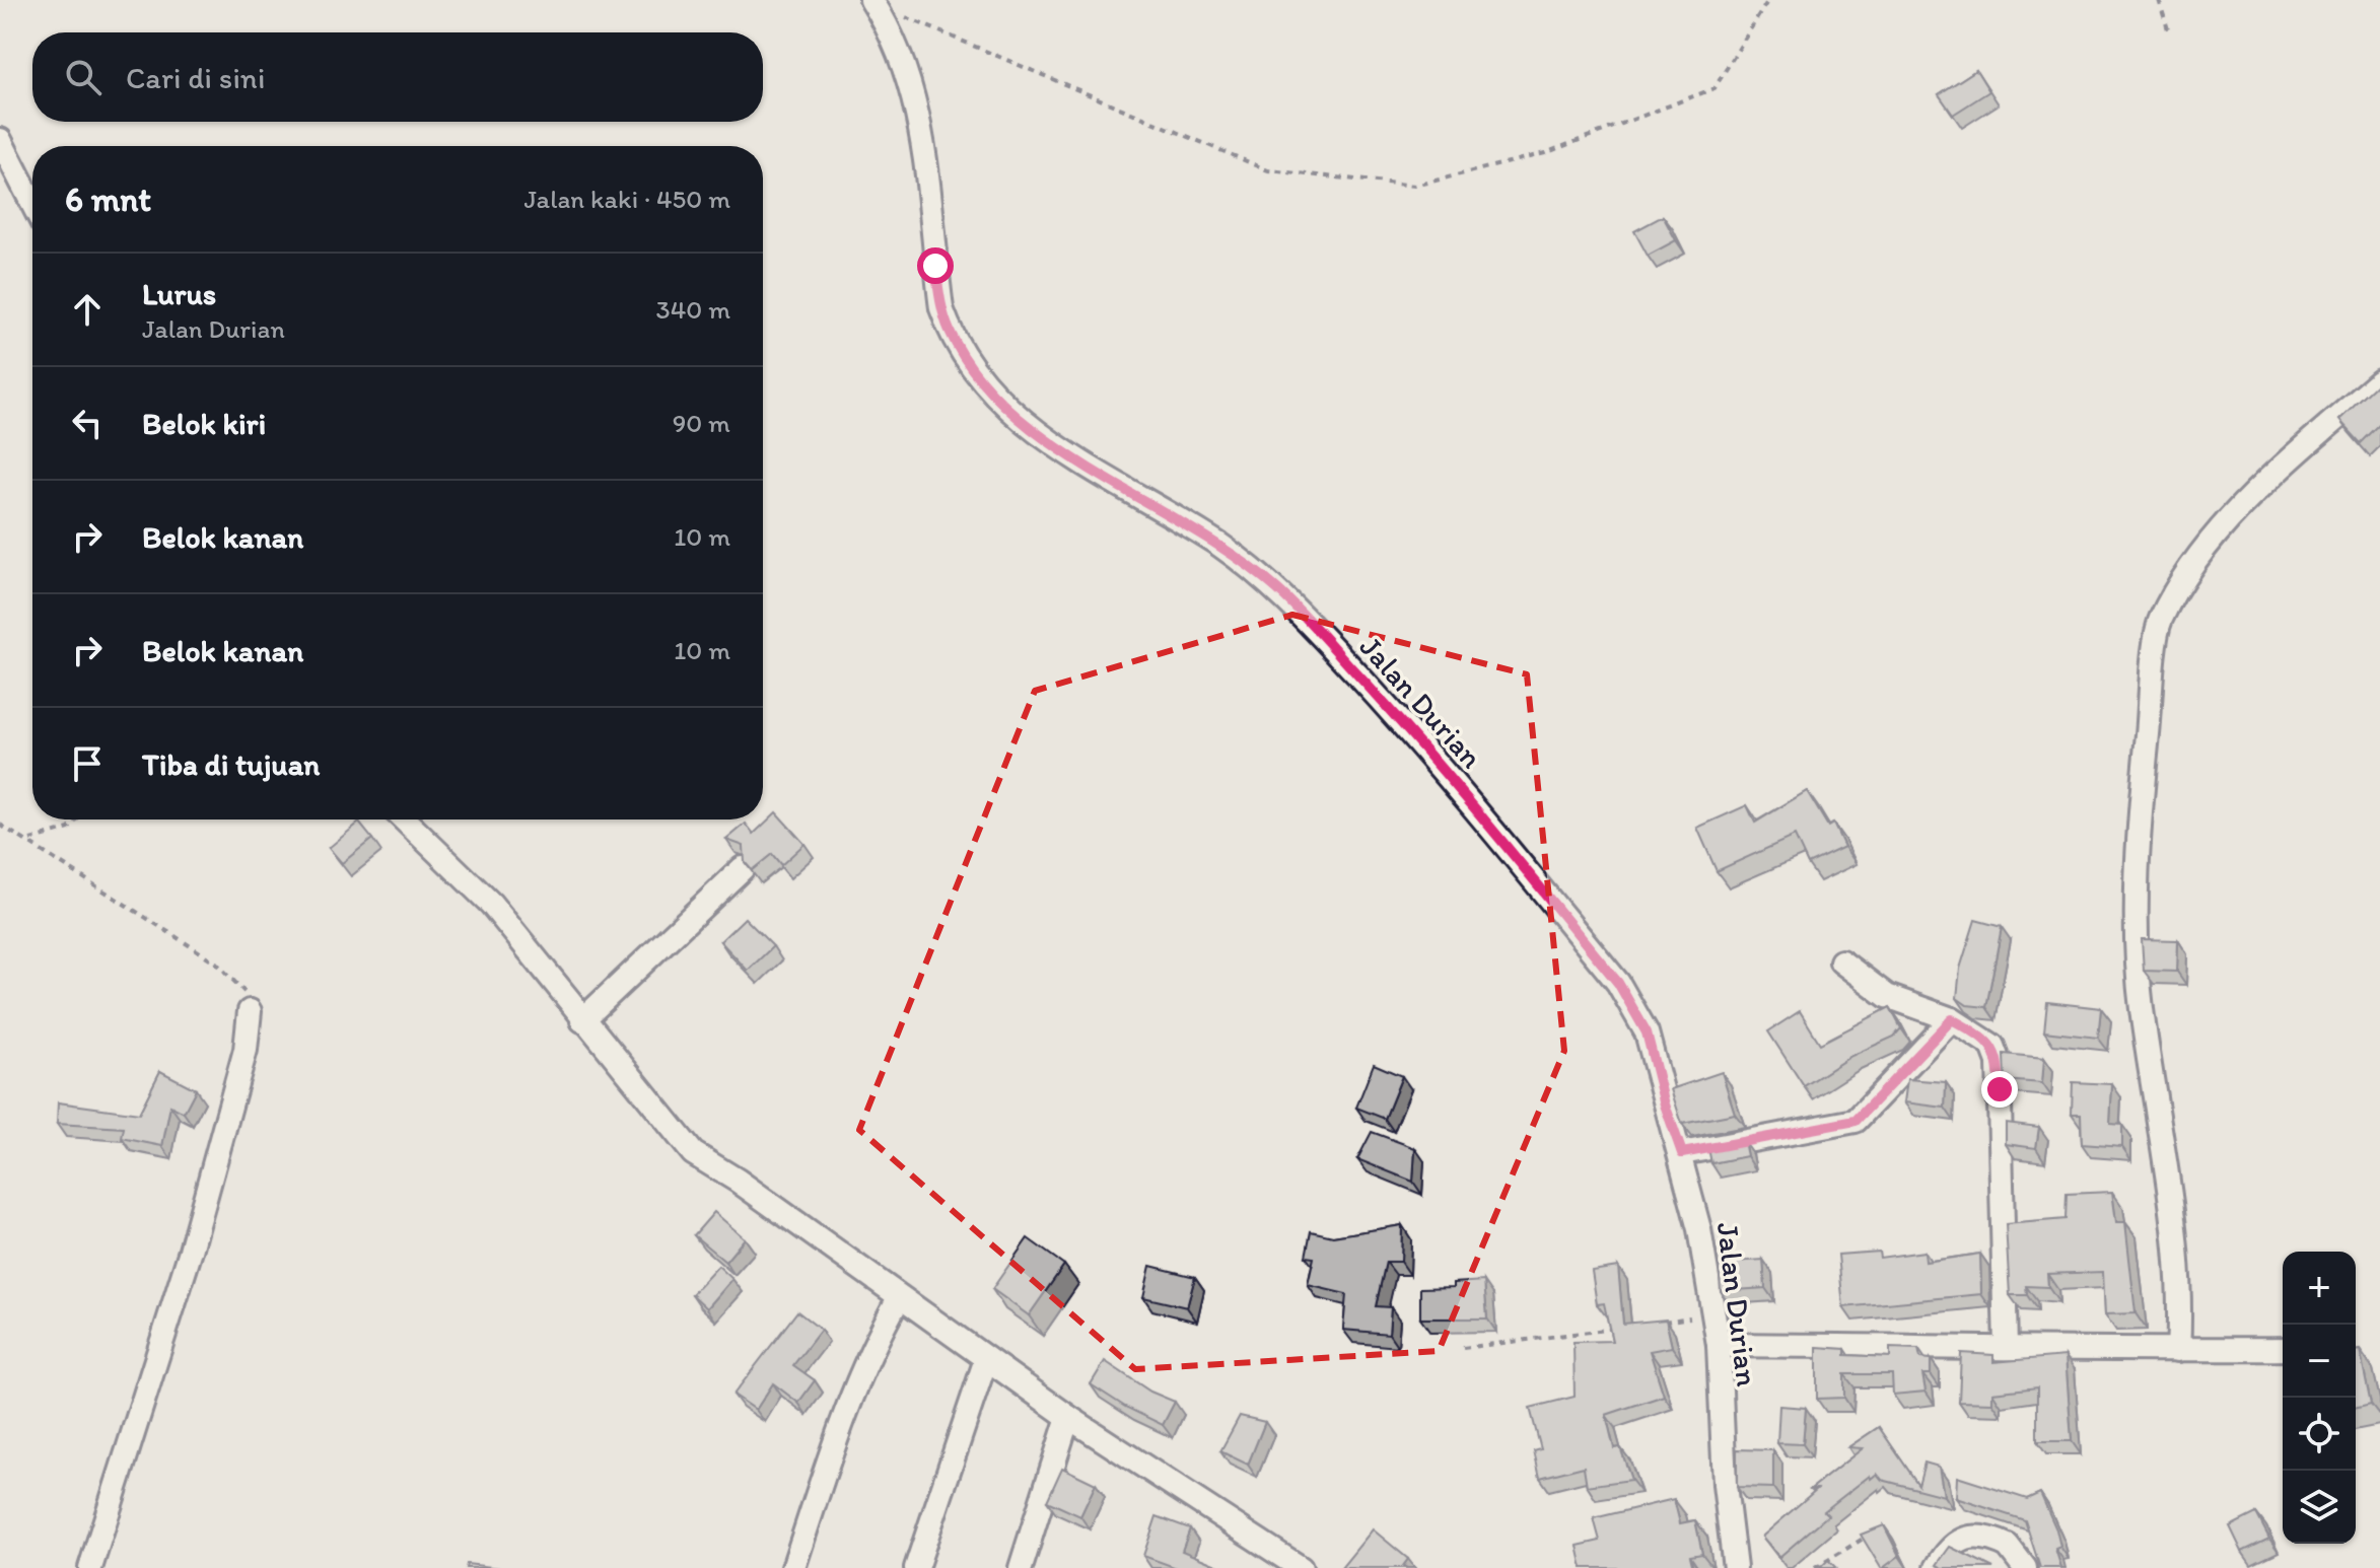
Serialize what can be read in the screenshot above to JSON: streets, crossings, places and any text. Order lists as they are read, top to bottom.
{
  "streets": {
    "street": ["Jalan Durian"]
  },
  "page": {
    "search": "Cari di sini",
    "heading": ["6 mnt", "Jalan kaki · 450 m"],
    "list": [
      ["Lurus", "Jalan Durian", "340 m"],
      ["Belok kiri", "90 m"],
      ["Belok kanan", "10 m"],
      ["Belok kanan", "10 m"],
      "Tiba di tujuan"
    ],
    "map_buttons": ["+", "−"]
  }
}
